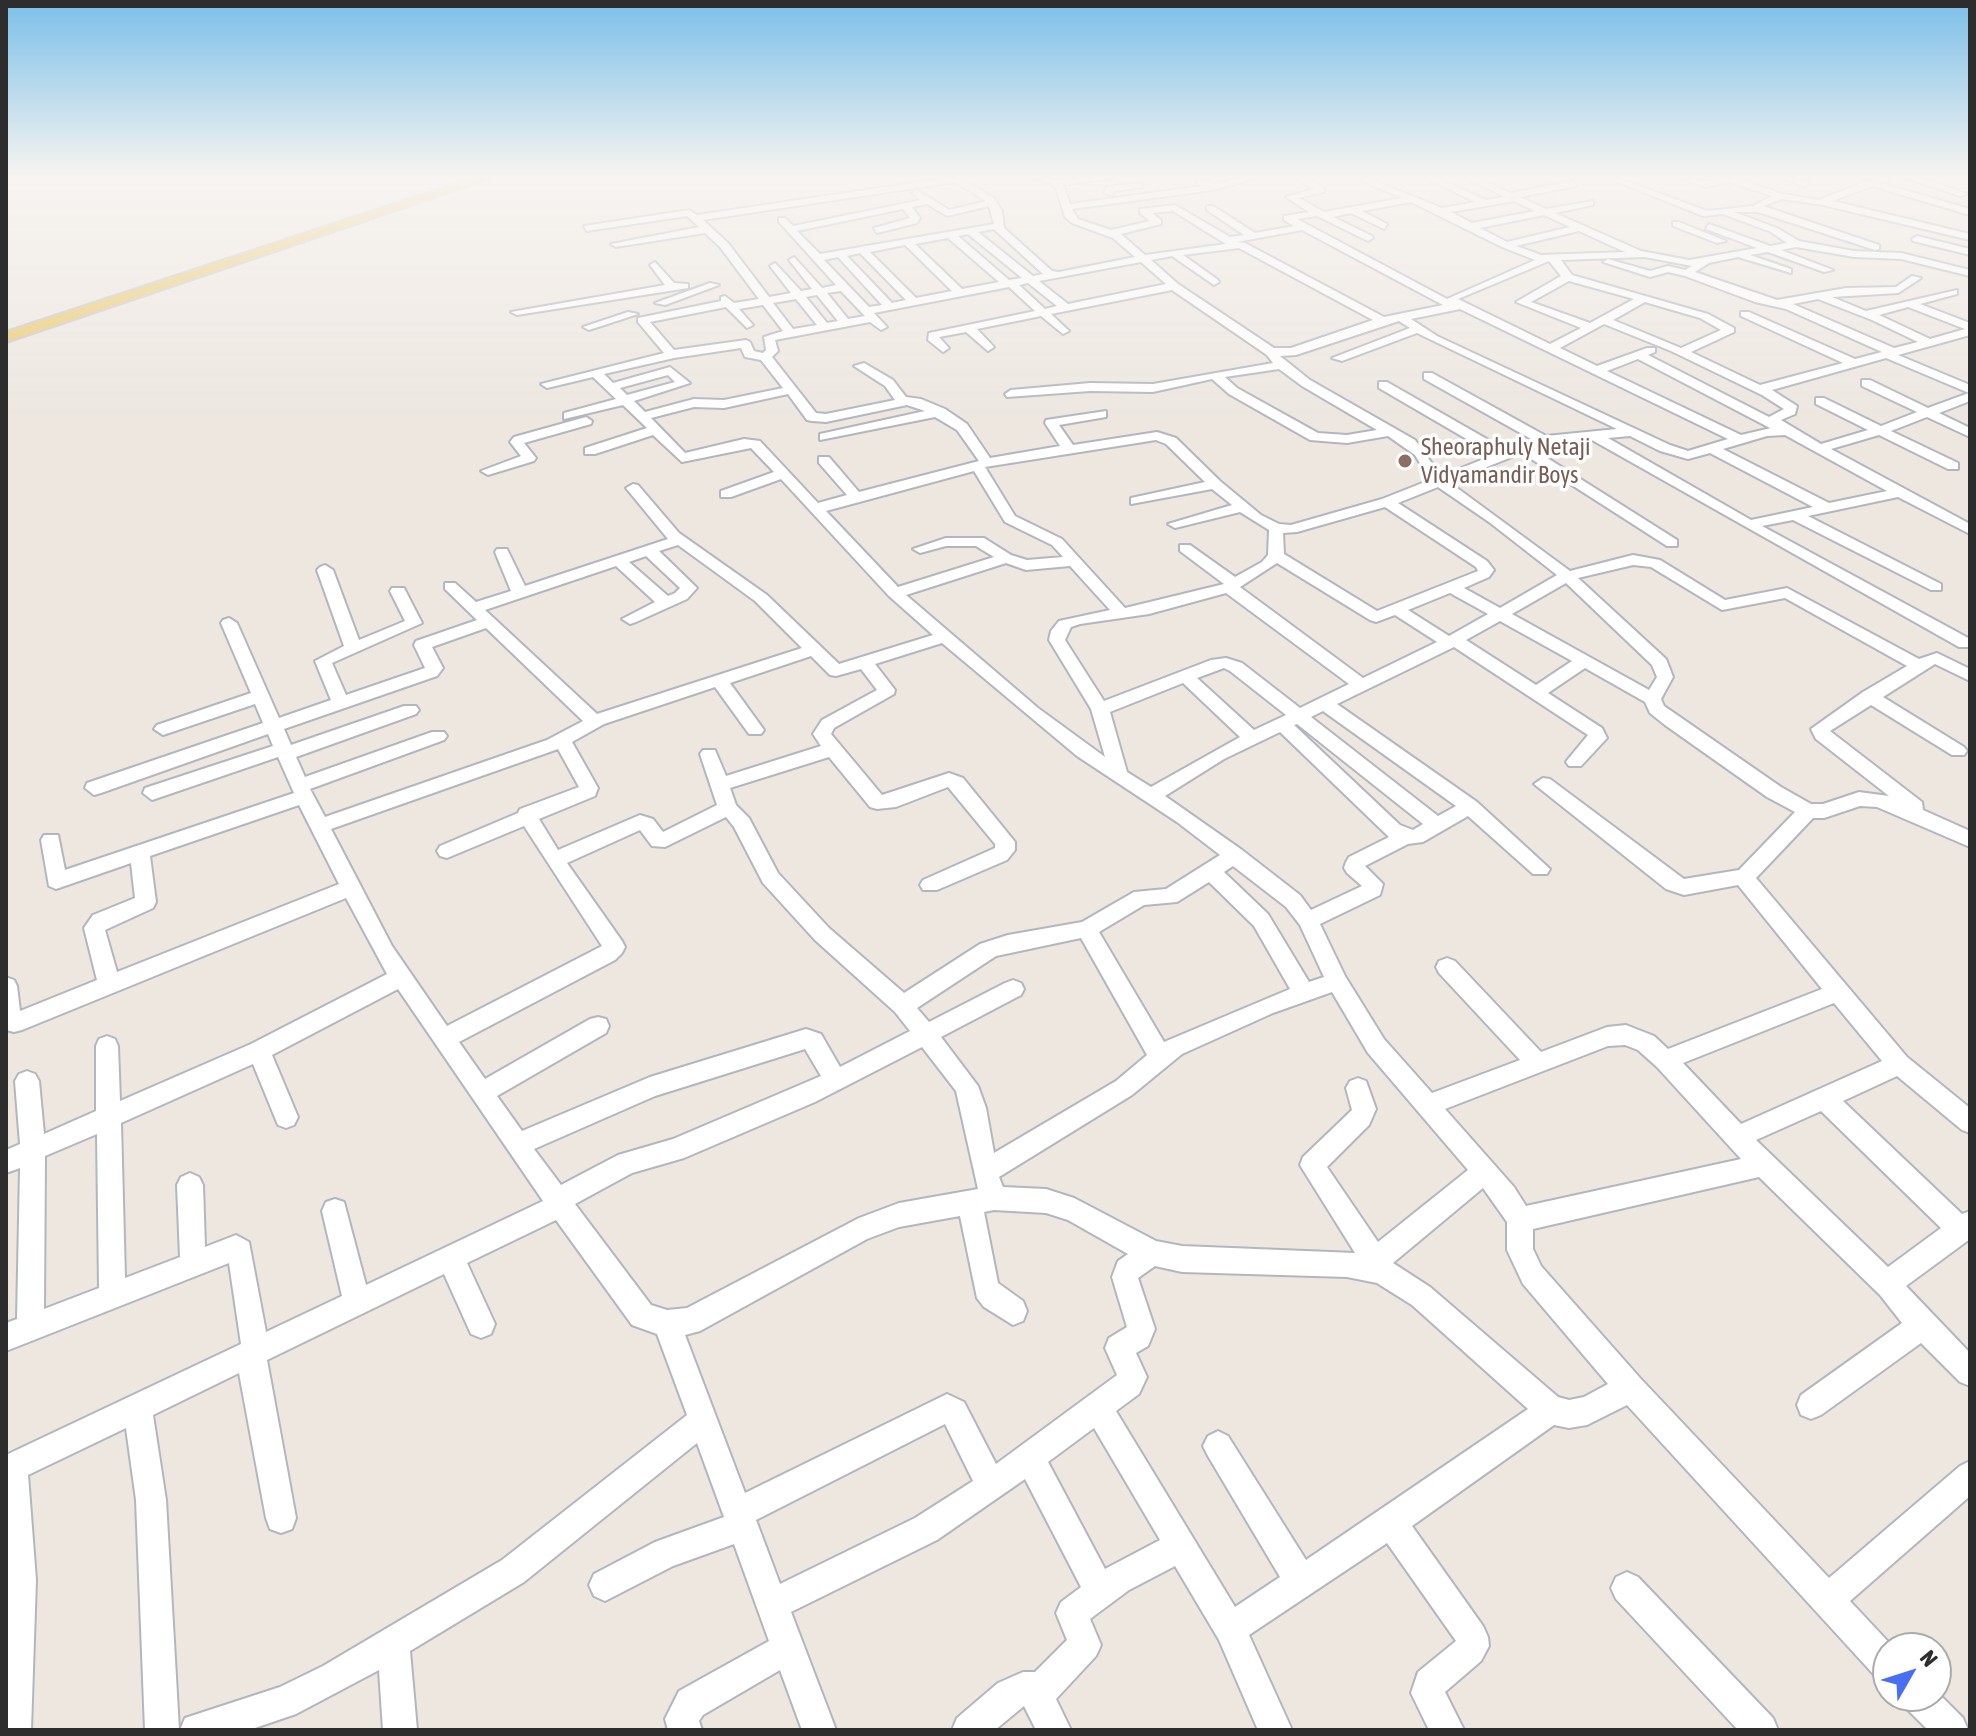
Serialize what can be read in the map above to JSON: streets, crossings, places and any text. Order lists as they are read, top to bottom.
{
  "places": ["Sheoraphuly Netaji Vidyamandir Boys"],
  "north": "top right"
}
